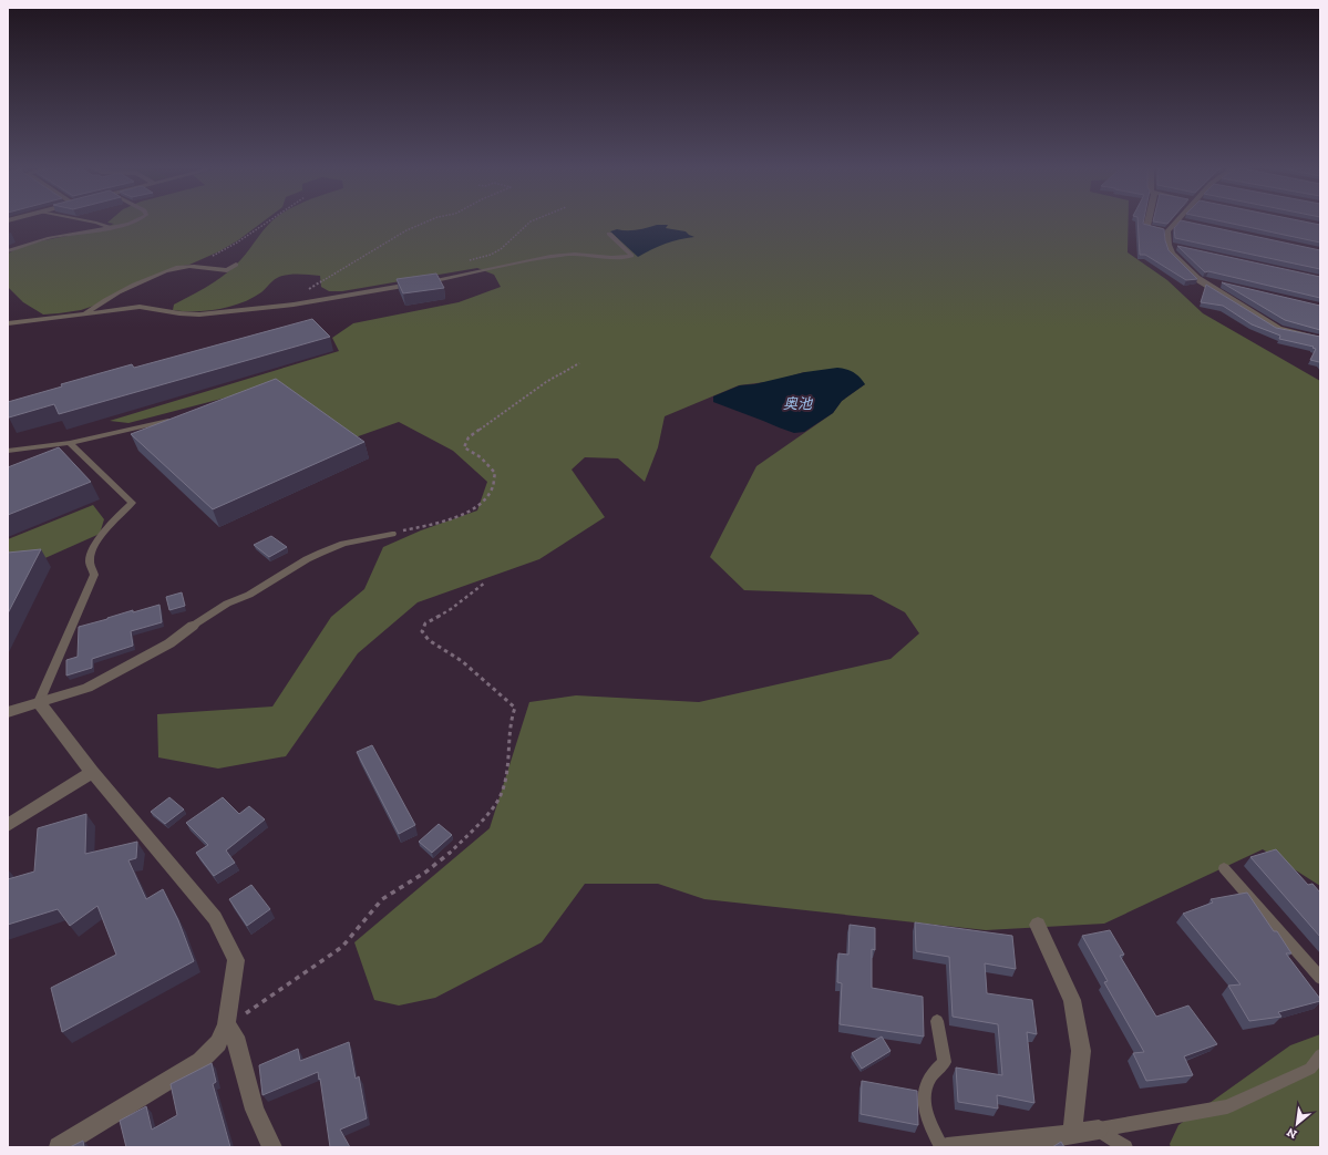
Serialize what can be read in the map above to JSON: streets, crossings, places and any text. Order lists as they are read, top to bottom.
{
  "water": ["奥池"],
  "north": "bottom left"
}
